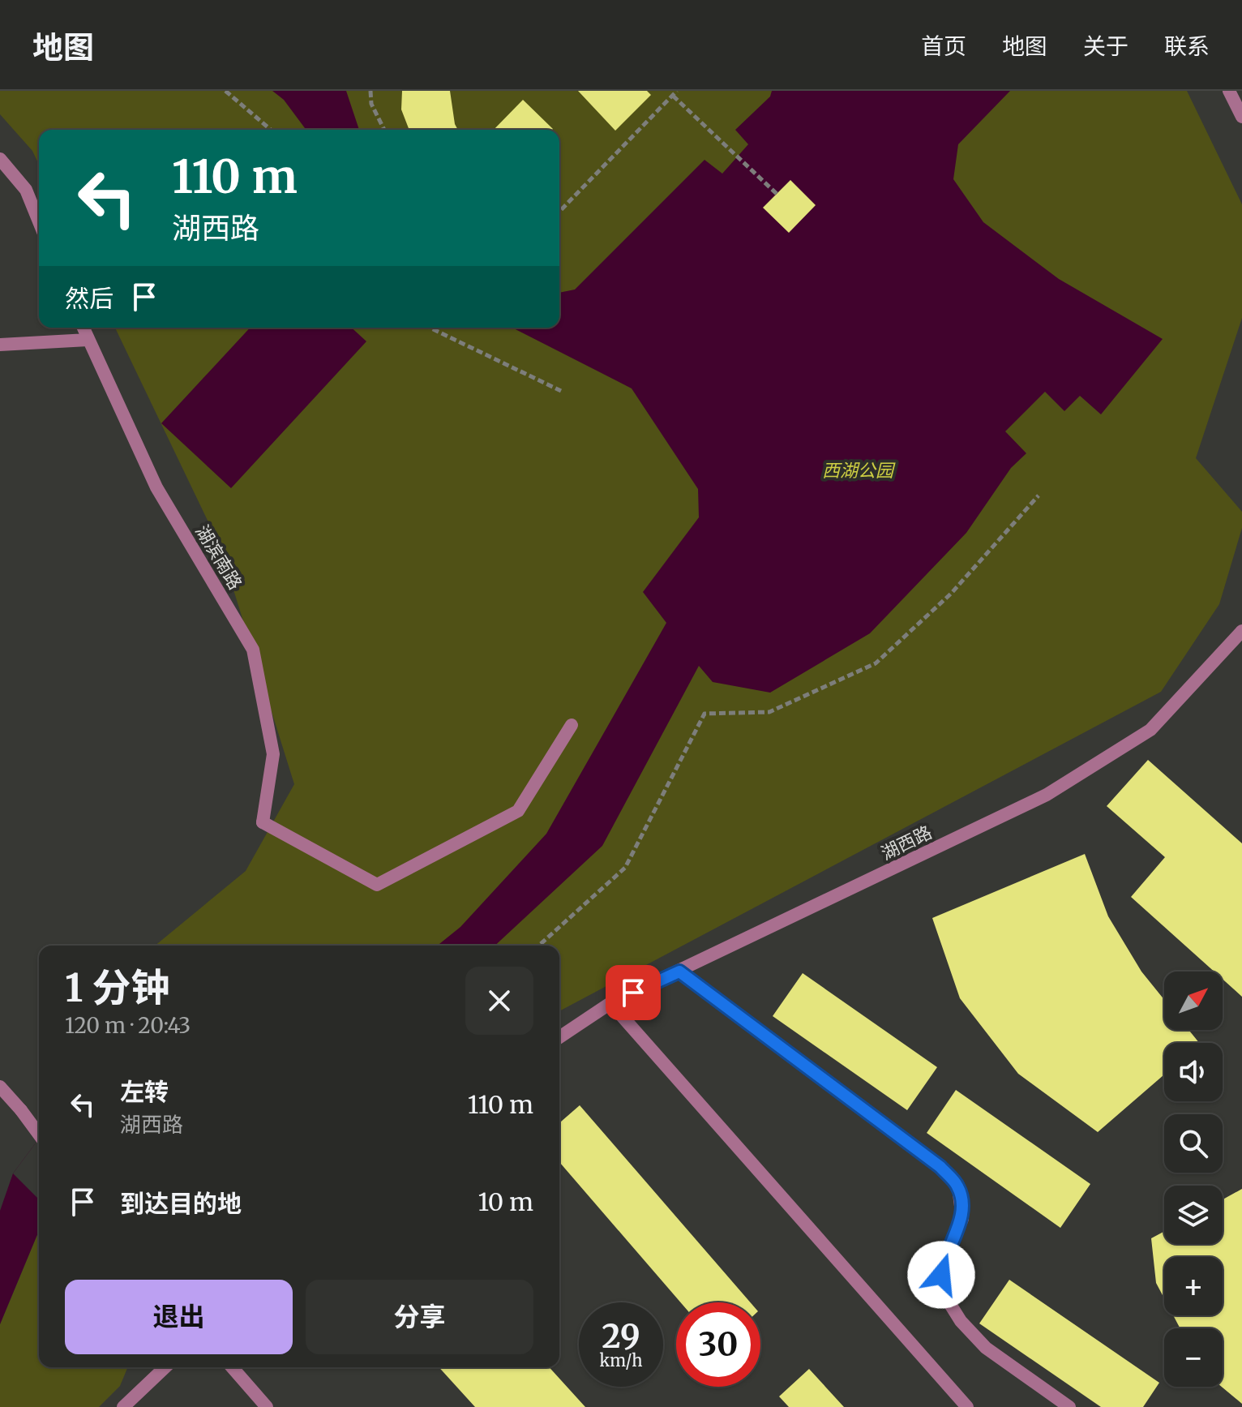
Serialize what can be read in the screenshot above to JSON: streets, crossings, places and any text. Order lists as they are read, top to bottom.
{
  "streets": {
    "street": ["湖滨南路", "湖西路"]
  },
  "parks": ["西湖公园"],
  "north": "top right",
  "page": {
    "header": "地图",
    "nav": [
      "首页",
      "地图",
      "关于",
      "联系"
    ],
    "turn": ["110 m", "湖西路"],
    "then": "然后",
    "heading": ["1 分钟", "120 m · 20:43"],
    "map_buttons": ["+", "−"],
    "list": [
      {
        "name": "左转",
        "note": "湖西路",
        "value": "110 m"
      },
      {
        "name": "到达目的地",
        "value": "10 m"
      }
    ],
    "buttons": ["退出", "分享"],
    "speed": "29 km/h",
    "limit": "30"
  }
}
